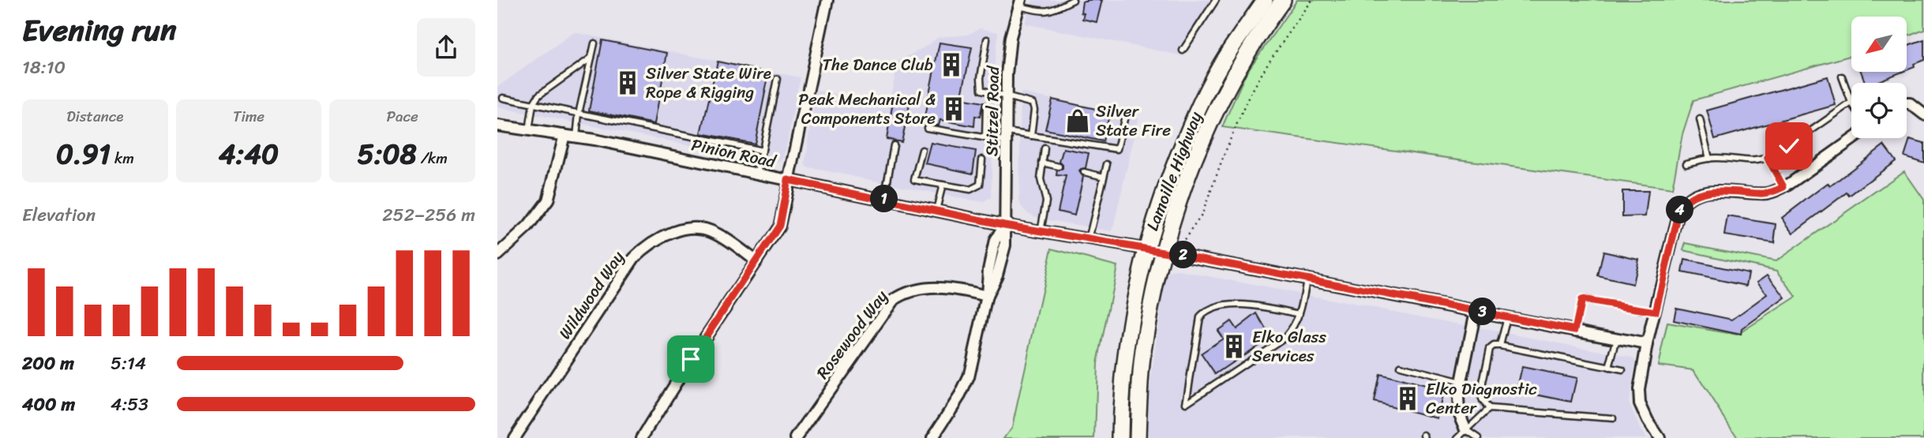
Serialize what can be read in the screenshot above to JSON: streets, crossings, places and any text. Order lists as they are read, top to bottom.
{
  "streets": {
    "main road": ["Lamoille Highway"],
    "street": [
      "Stitzel Road",
      "Pinion Road",
      "Wildwood Way",
      "Rosewood Way"
    ]
  },
  "crossings": [
    ["Stitzel Road", "Pinion Road"],
    ["Stitzel Road", "Rosewood Way"],
    ["Pinion Road", "Lamoille Highway"]
  ],
  "places": {
    "building": [
      "The Dance Club",
      "Silver State Wire Rope & Rigging",
      "Peak Mechanical & Components Store",
      "Elko Glass Services",
      "Elko Diagnostic Center"
    ],
    "shop": ["Silver State Fire"]
  },
  "north": "bottom left",
  "page": {
    "heading": ["Evening run", "18:10"],
    "stats": [
      ["Distance", "0.91 km"],
      ["Time", "4:40"],
      ["Pace", "5:08 /km"]
    ],
    "pins": [
      "1",
      "4",
      "2",
      "3"
    ],
    "chart": ["Elevation", "252–256 m"],
    "list": [
      {
        "name": "200 m",
        "note": "5:14"
      },
      {
        "name": "400 m",
        "note": "4:53"
      }
    ]
  }
}
